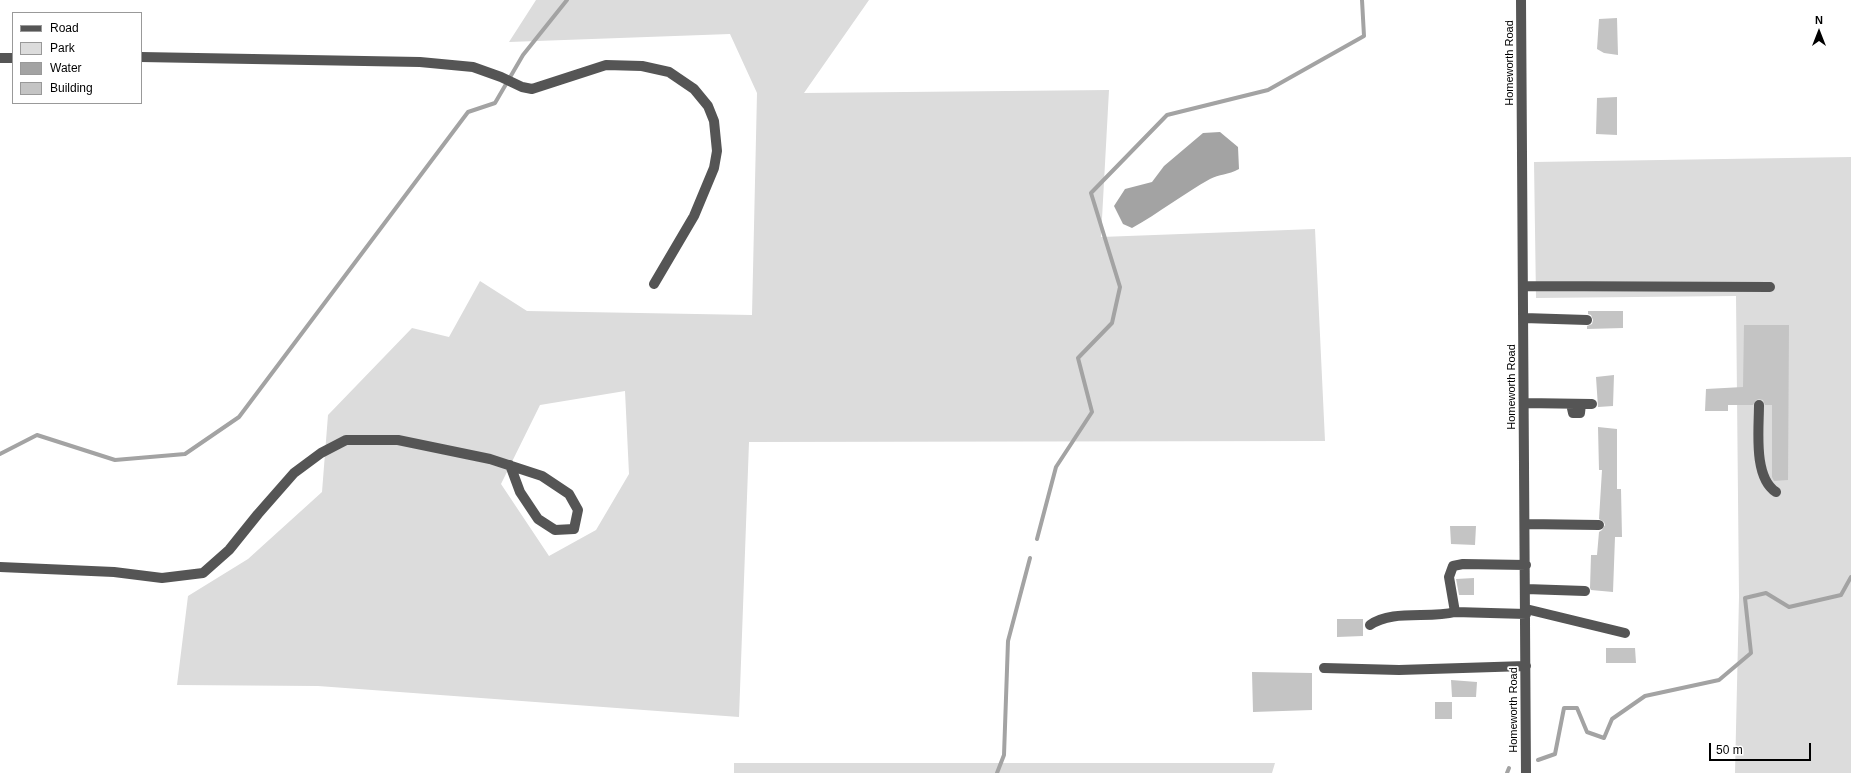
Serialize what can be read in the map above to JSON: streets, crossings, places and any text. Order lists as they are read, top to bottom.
{
  "streets": {
    "street": ["Homeworth Road"]
  },
  "legend": [
    "Road",
    "Park",
    "Water",
    "Building"
  ],
  "scale_bar": "50 m",
  "north": "top"
}
